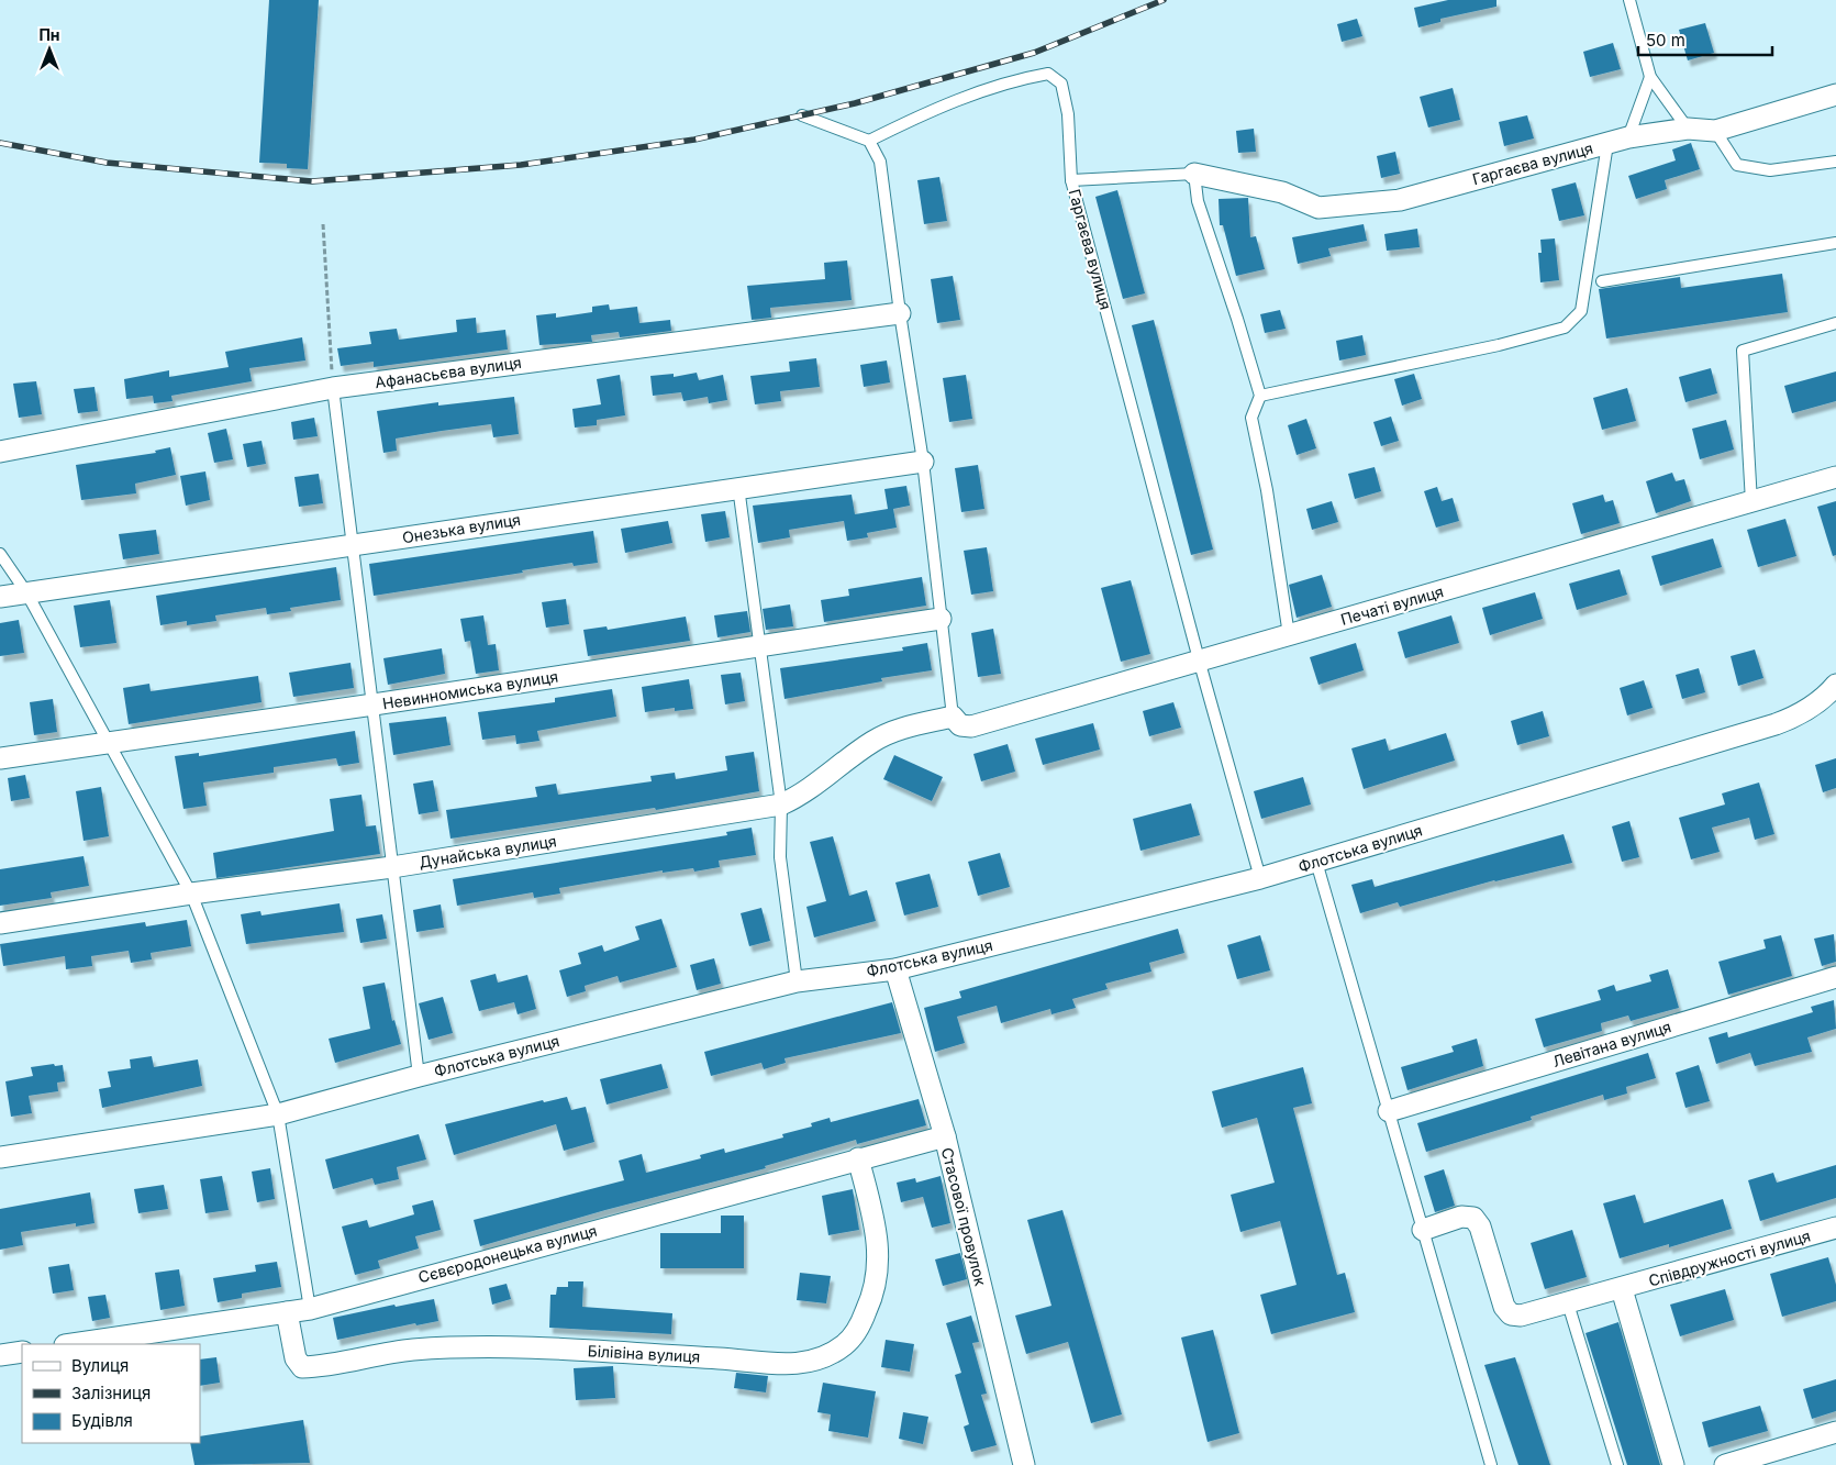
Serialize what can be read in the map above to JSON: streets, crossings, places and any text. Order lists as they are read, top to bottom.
{
  "streets": {
    "street": [
      "Гаргаєва вулиця",
      "Афанасьєва вулиця",
      "Онезька вулиця",
      "Печаті вулиця",
      "Невинномиська вулиця",
      "Флотська вулиця",
      "Дунайська вулиця",
      "Левітана вулиця",
      "Стасової провулок",
      "Сєвєродонецька вулиця",
      "Співдружності вулиця",
      "Білівіна вулиця"
    ]
  },
  "crossings": [
    ["Гаргаєва вулиця", "Печаті вулиця"],
    ["Гаргаєва вулиця", "Флотська вулиця"],
    ["Печаті вулиця", "Дунайська вулиця"],
    ["Флотська вулиця", "Стасової провулок"],
    ["Стасової провулок", "Сєвєродонецька вулиця"],
    ["Сєвєродонецька вулиця", "Білівіна вулиця"]
  ],
  "legend": ["Вулиця", "Залізниця", "Будівля"],
  "scale_bar": "50 m",
  "north": "top"
}
